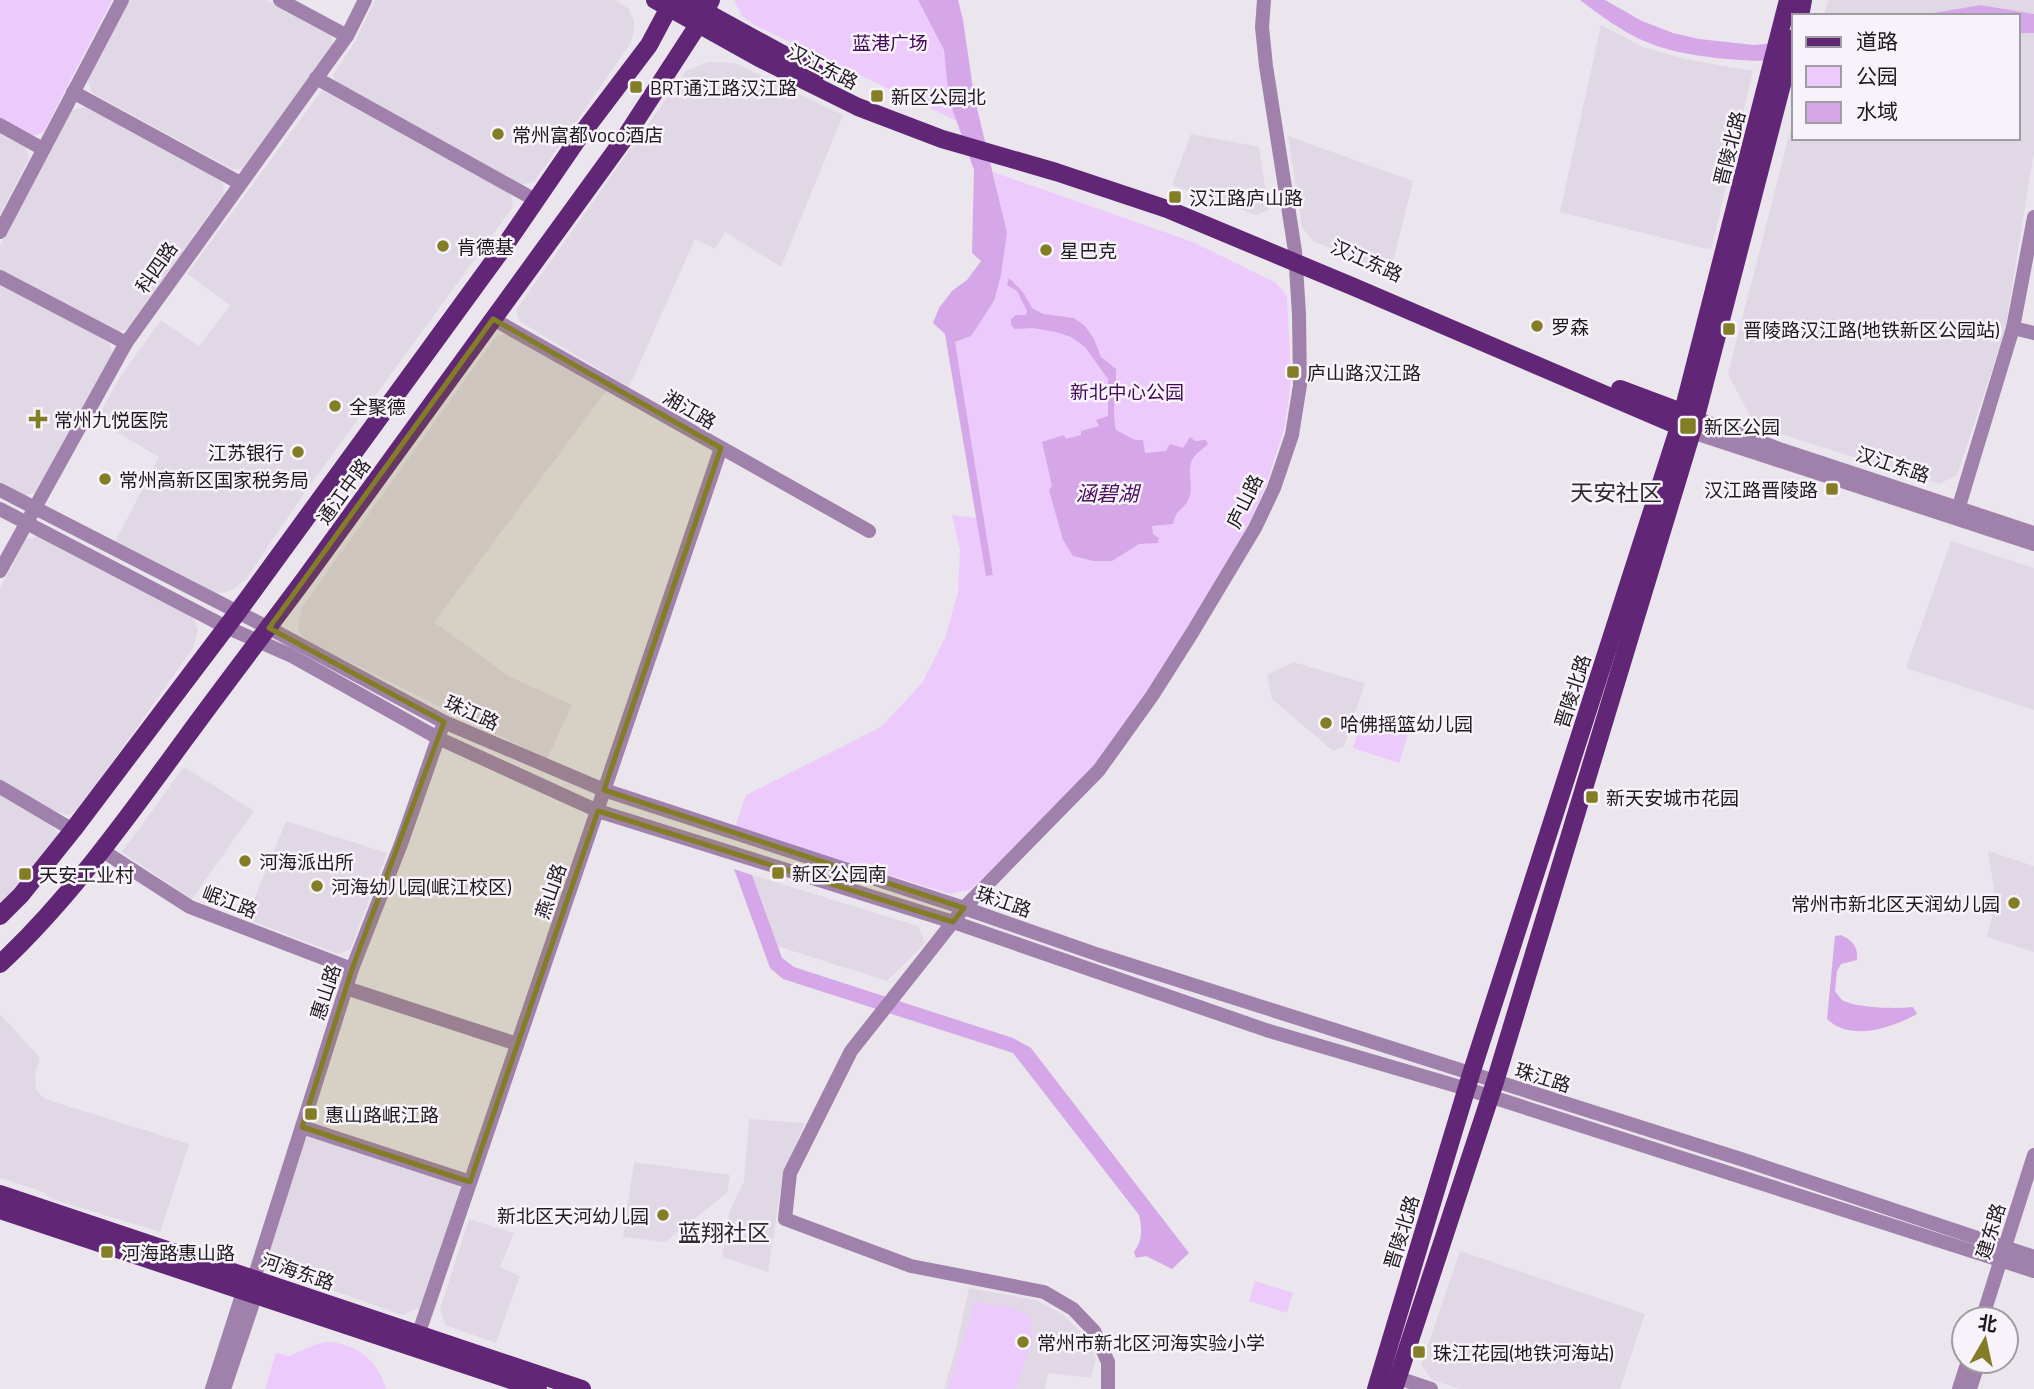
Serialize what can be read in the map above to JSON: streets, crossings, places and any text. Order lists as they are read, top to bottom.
{
  "streets": {
    "main road": [
      "汉江东路",
      "晋陵北路",
      "通江中路",
      "河海东路"
    ],
    "street": [
      "科四路",
      "湘江路",
      "庐山路",
      "珠江路",
      "燕山路",
      "岷江路",
      "惠山路",
      "建东路"
    ]
  },
  "crossings": [
    ["汉江东路", "晋陵北路"],
    ["汉江东路", "通江中路"],
    ["汉江东路", "庐山路"],
    ["晋陵北路", "珠江路"],
    ["科四路", "珠江路"],
    ["湘江路", "通江中路"],
    ["湘江路", "燕山路"],
    ["通江中路", "珠江路"],
    ["通江中路", "岷江路"],
    ["庐山路", "珠江路"],
    ["珠江路", "燕山路"],
    ["珠江路", "惠山路"],
    ["珠江路", "建东路"],
    ["燕山路", "河海东路"],
    ["岷江路", "惠山路"],
    ["惠山路", "河海东路"]
  ],
  "districts": ["天安社区", "蓝翔社区"],
  "water": ["涵碧湖"],
  "parks": ["蓝港广场", "新北中心公园"],
  "places": {
    "transit": [
      "BRT通江路汉江路",
      "新区公园北",
      "汉江路庐山路",
      "晋陵路汉江路(地铁新区公园站)",
      "庐山路汉江路",
      "新区公园",
      "汉江路晋陵路",
      "新天安城市花园",
      "新区公园南",
      "天安工业村",
      "惠山路岷江路",
      "河海路惠山路",
      "珠江花园(地铁河海站)"
    ],
    "other": [
      "常州富都voco酒店",
      "肯德基",
      "星巴克",
      "罗森",
      "全聚德",
      "江苏银行",
      "常州高新区国家税务局",
      "哈佛摇篮幼儿园",
      "河海派出所",
      "河海幼儿园(岷江校区)",
      "常州市新北区天润幼儿园",
      "新北区天河幼儿园",
      "常州市新北区河海实验小学"
    ],
    "health": ["常州九悦医院"]
  },
  "legend": ["道路", "公园", "水域"],
  "north": "top"
}
